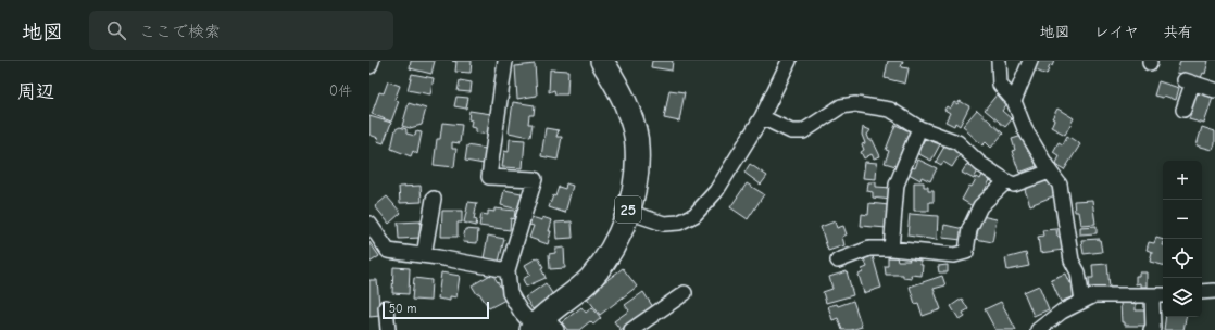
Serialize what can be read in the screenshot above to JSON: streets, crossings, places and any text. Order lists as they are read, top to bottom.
{
  "streets": {
    "main road": ["25"]
  },
  "scale_bar": "50 m",
  "page": {
    "header": "地図",
    "search": "ここで検索",
    "nav": ["地図", "レイヤ", "共有"],
    "heading": ["周辺", "0件"],
    "map_buttons": ["+", "−"],
    "scale": "50 m"
  }
}
